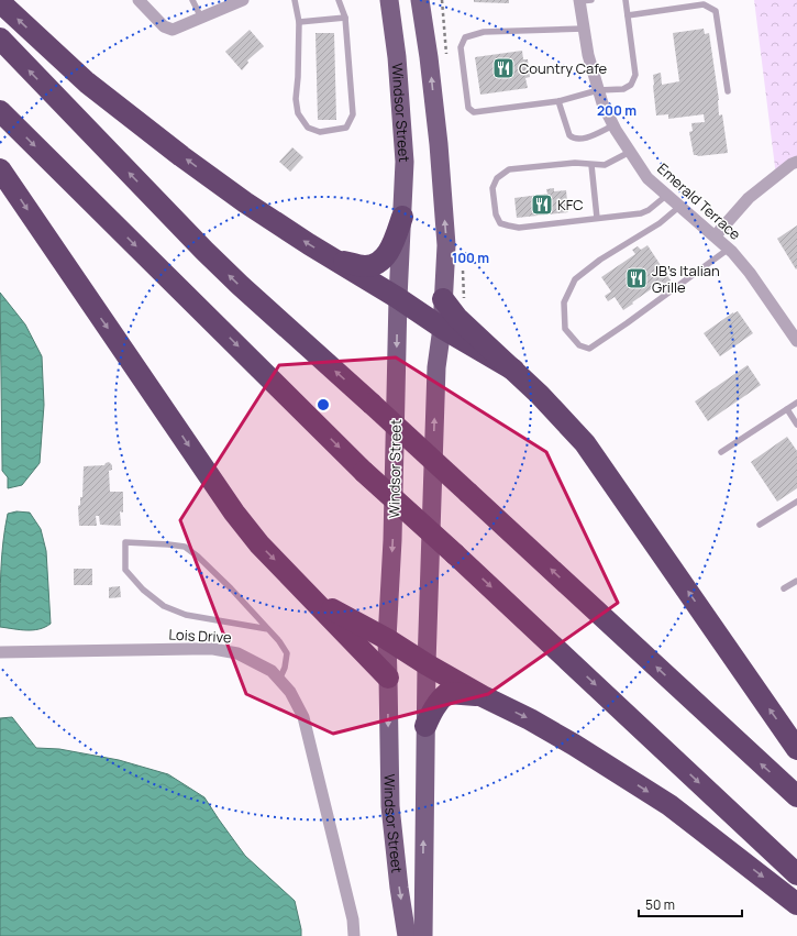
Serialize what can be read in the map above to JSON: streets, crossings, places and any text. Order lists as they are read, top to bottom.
{
  "streets": {
    "main road": ["Windsor Street"],
    "street": ["Emerald Terrace", "Lois Drive"]
  },
  "places": {
    "restaurant": ["Country Cafe", "KFC", "JB's Italian Grille"]
  },
  "scale_bar": "50 m",
  "rings": ["200 m", "100 m"]
}
